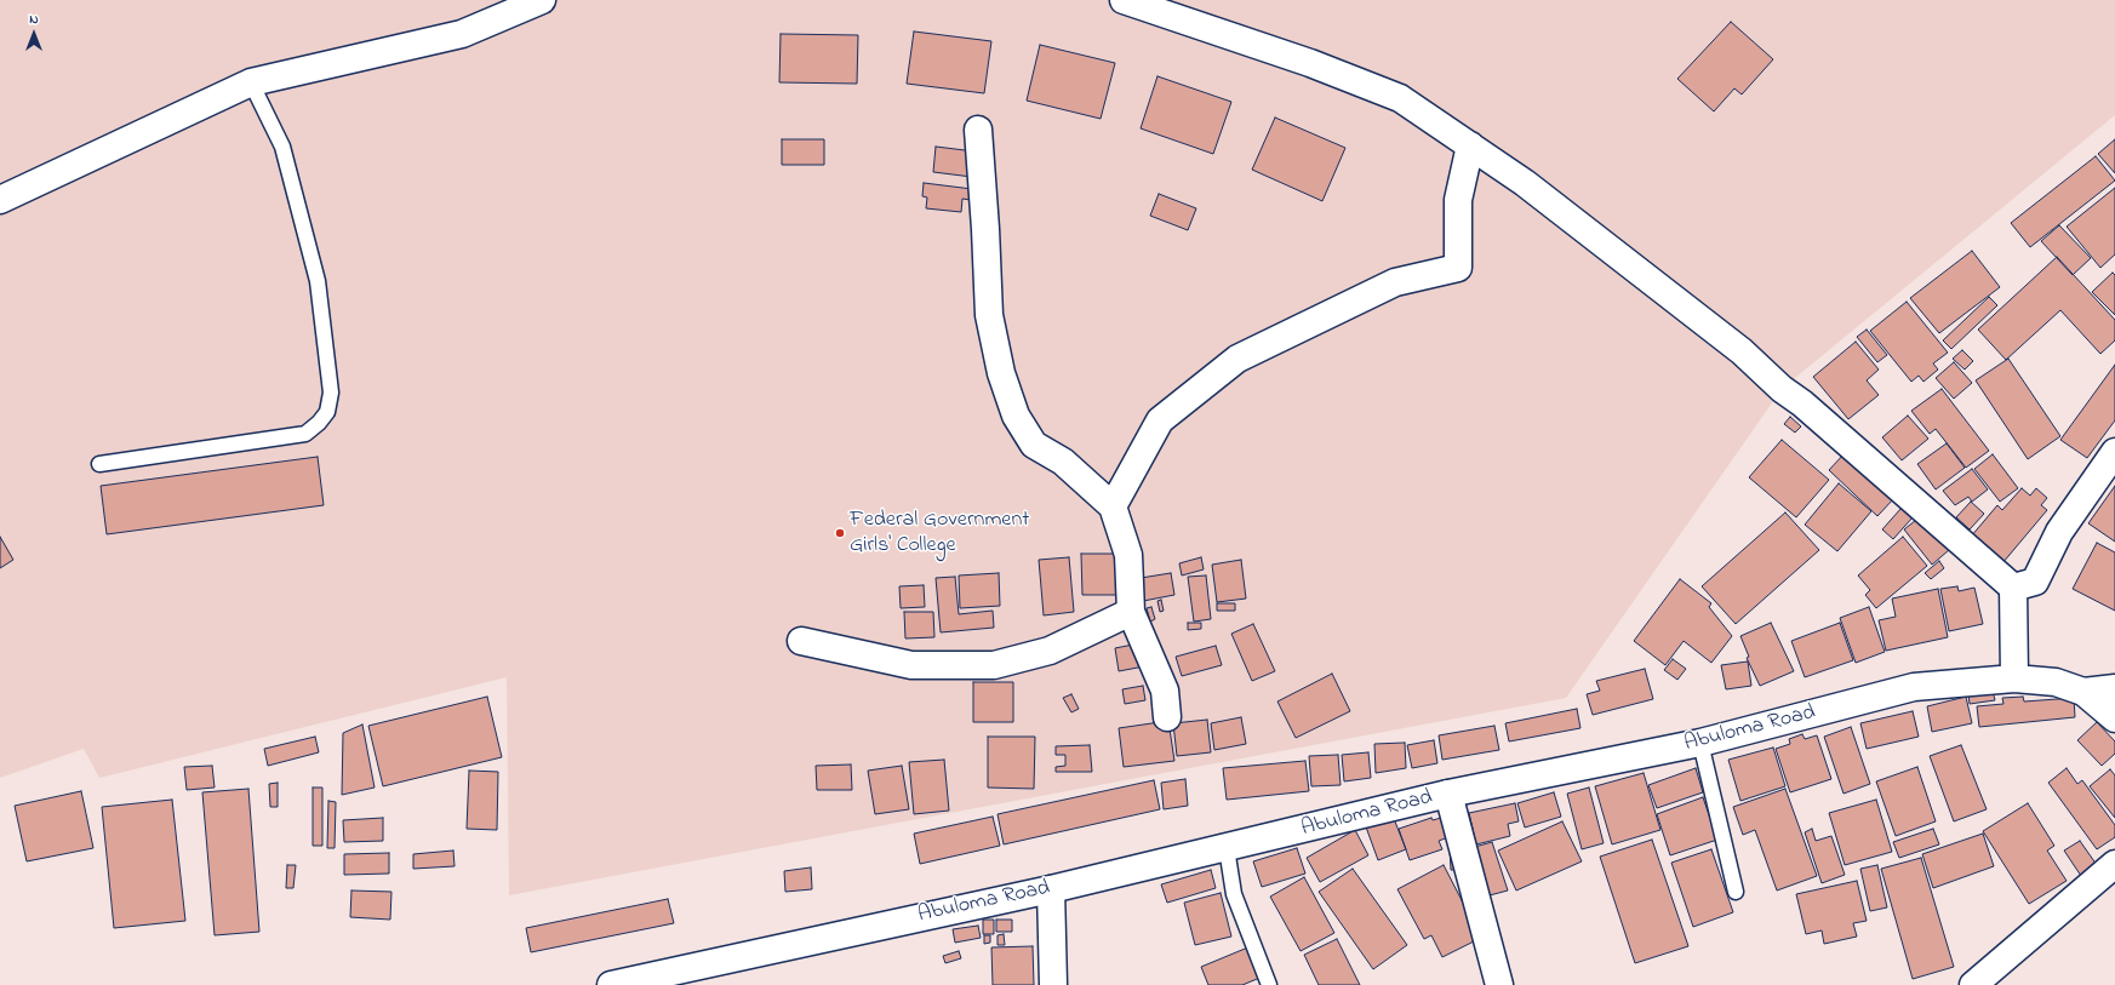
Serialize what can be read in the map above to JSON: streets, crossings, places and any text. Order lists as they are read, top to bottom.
{
  "streets": {
    "street": ["Abuloma Road"]
  },
  "places": ["Federal Government Girls' College"],
  "north": "top"
}
